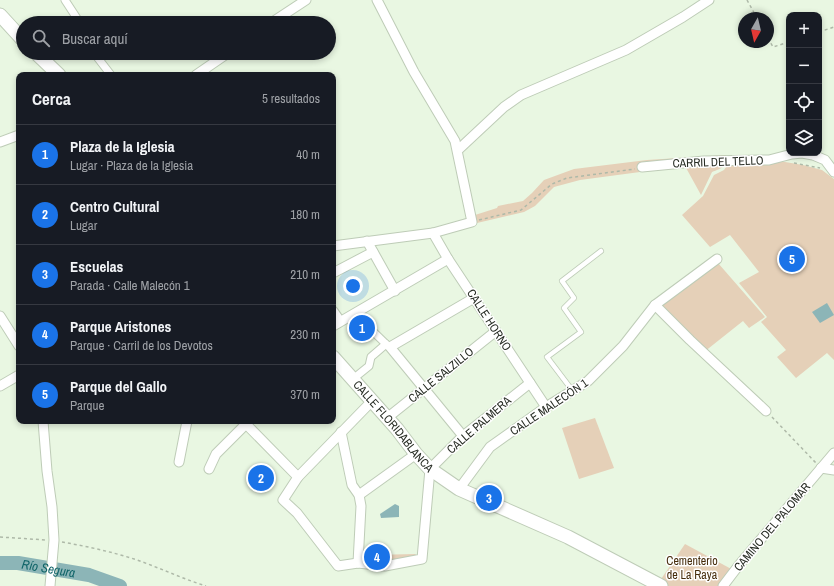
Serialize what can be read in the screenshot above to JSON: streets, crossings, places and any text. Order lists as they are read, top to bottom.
{
  "streets": {
    "main road": ["CALLE FLORIDABLANCA"],
    "street": [
      "CARRIL DEL TELLO",
      "CALLE HORNO",
      "CALLE SALZILLO",
      "CALLE MALECÓN 1",
      "CALLE PALMERA",
      "CAMINO DEL PALOMAR"
    ]
  },
  "crossings": [
    ["CALLE HORNO", "CALLE SALZILLO"],
    ["CALLE HORNO", "CALLE MALECÓN 1"],
    ["CALLE HORNO", "CALLE PALMERA"],
    ["CALLE SALZILLO", "CALLE FLORIDABLANCA"],
    ["CALLE MALECÓN 1", "CALLE FLORIDABLANCA"],
    ["CALLE FLORIDABLANCA", "CALLE PALMERA"]
  ],
  "water": ["Río Segura"],
  "parks": ["Cementerio de La Raya"],
  "north": "bottom",
  "page": {
    "map_buttons": ["+", "−"],
    "search": "Buscar aquí",
    "heading": ["Cerca", "5 resultados"],
    "list": [
      {
        "mark": "1",
        "name": "Plaza de la Iglesia",
        "note": "Lugar · Plaza de la Iglesia",
        "value": "40 m"
      },
      {
        "mark": "2",
        "name": "Centro Cultural",
        "note": "Lugar",
        "value": "180 m"
      },
      {
        "mark": "3",
        "name": "Escuelas",
        "note": "Parada · Calle Malecón 1",
        "value": "210 m"
      },
      {
        "mark": "4",
        "name": "Parque Aristones",
        "note": "Parque · Carril de los Devotos",
        "value": "230 m"
      },
      {
        "mark": "5",
        "name": "Parque del Gallo",
        "note": "Parque",
        "value": "370 m"
      }
    ],
    "pins": [
      "5",
      "1",
      "2",
      "3",
      "4"
    ]
  }
}
